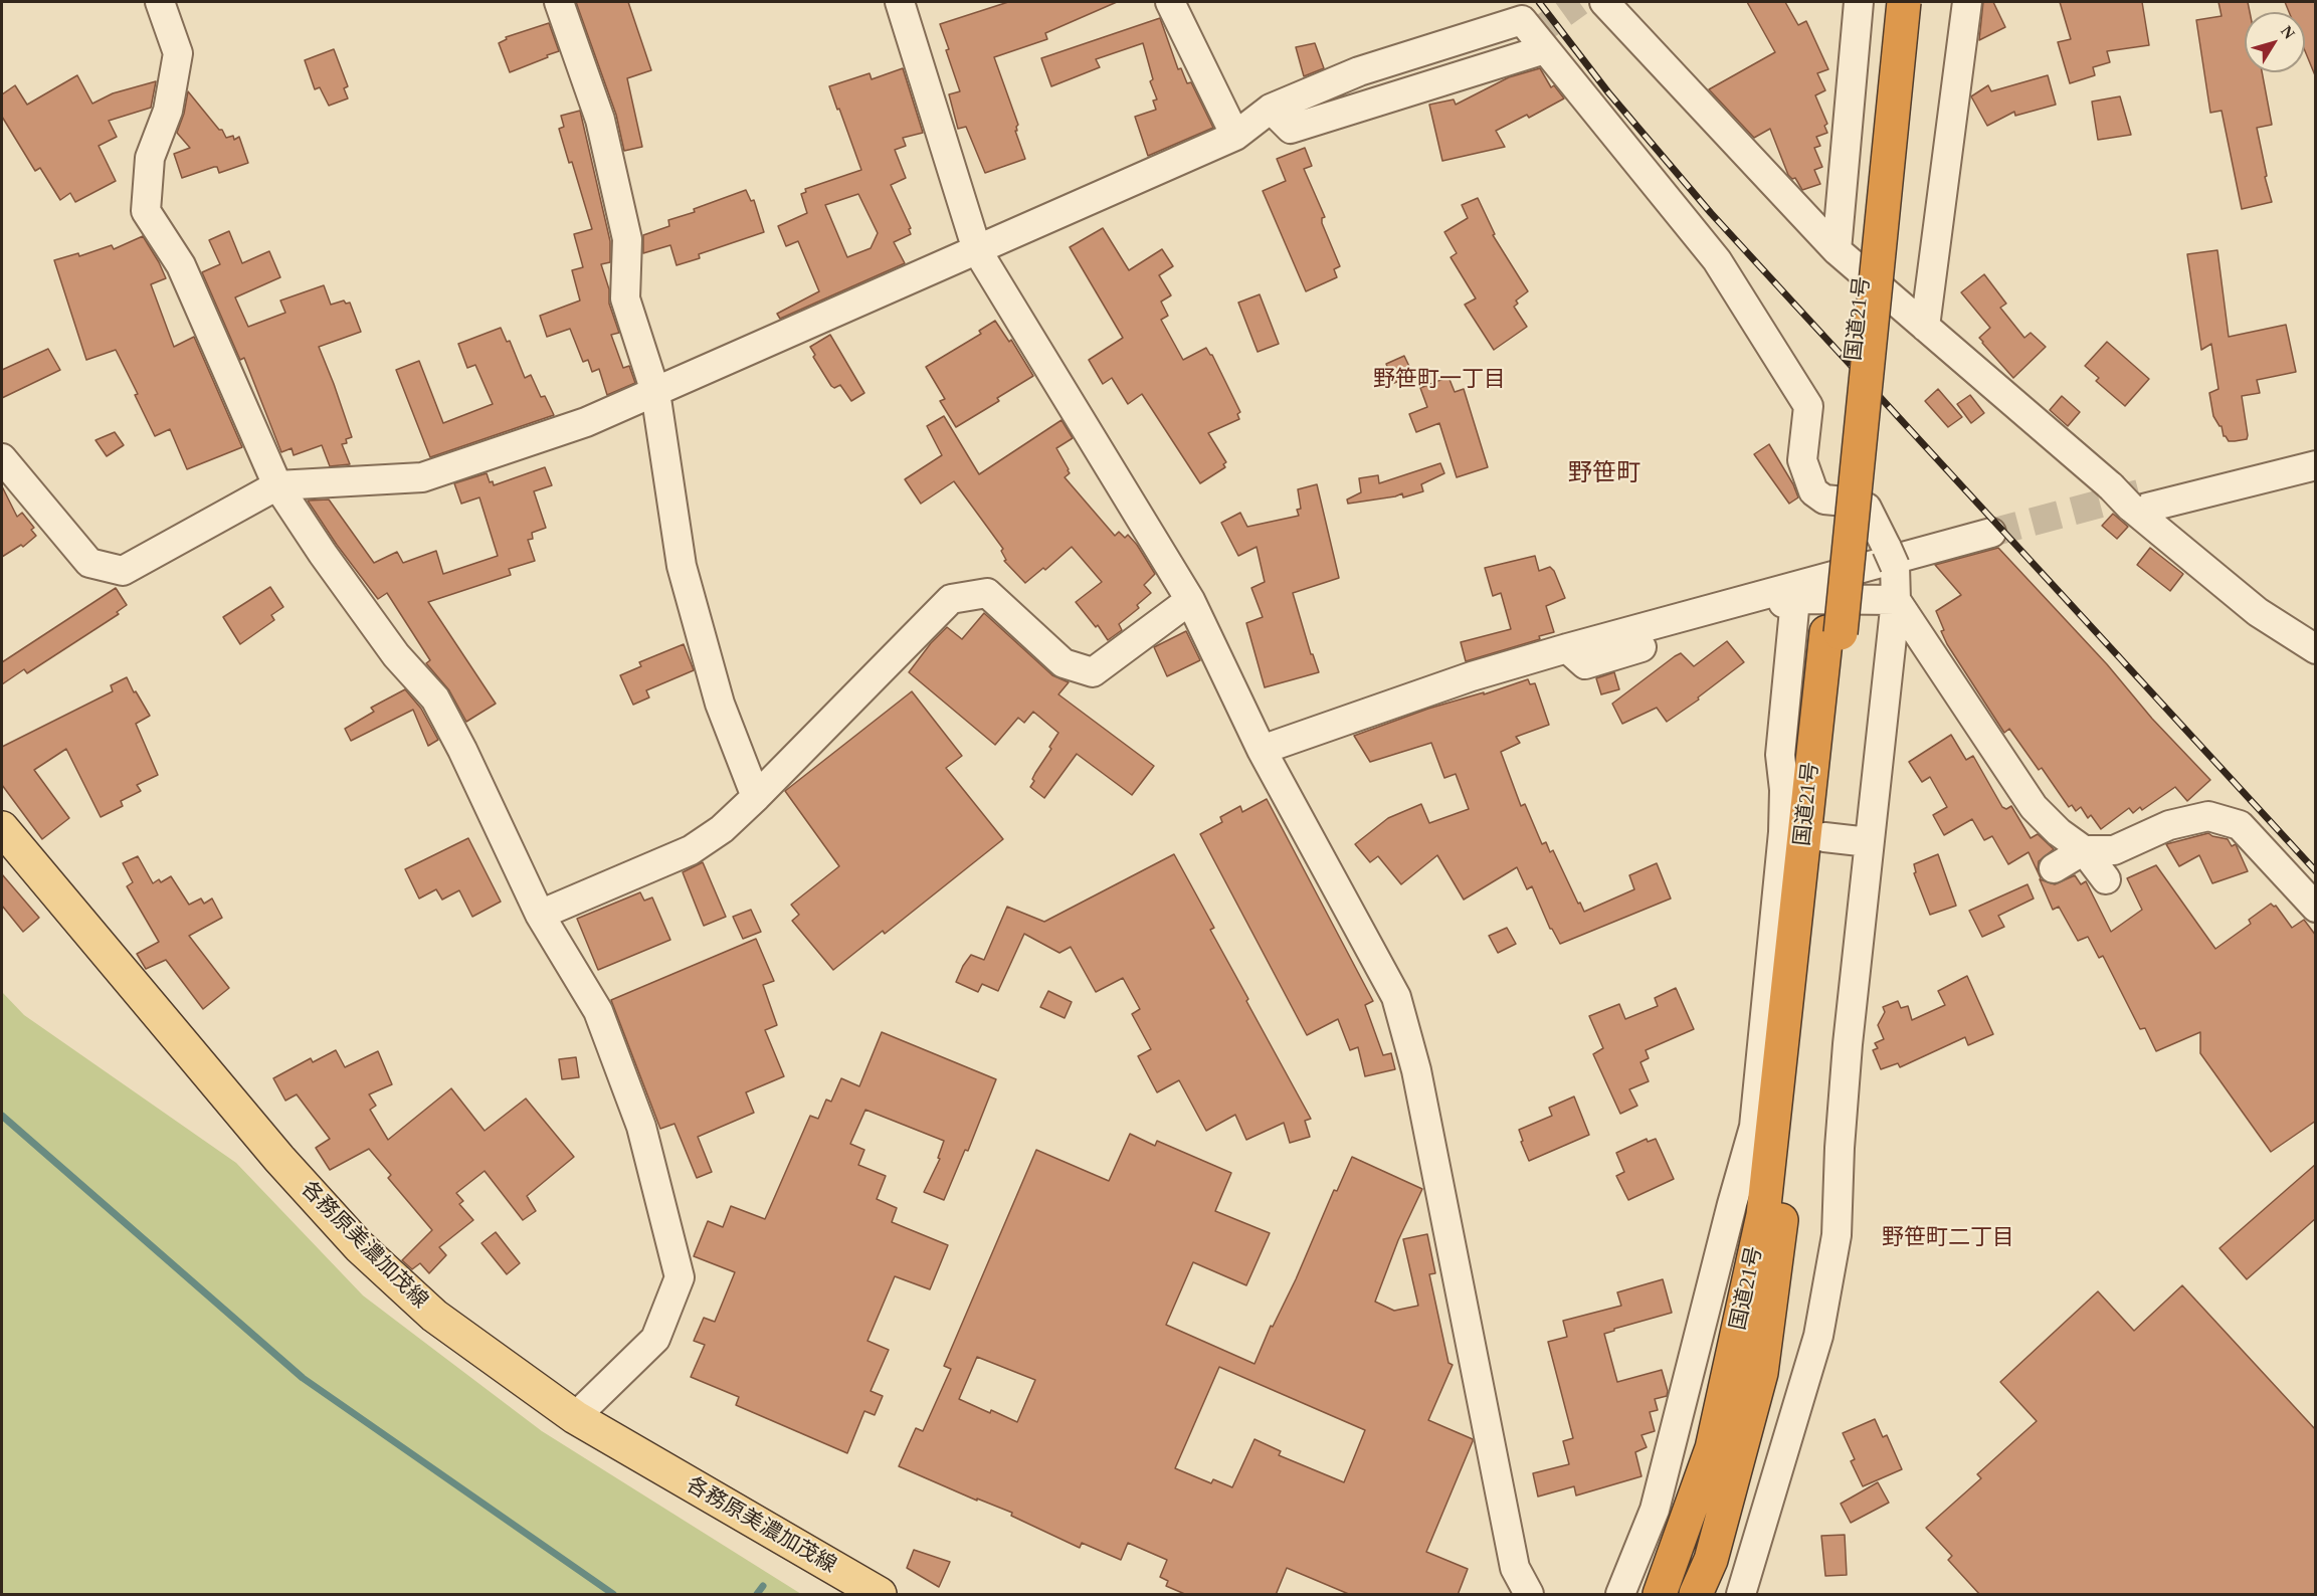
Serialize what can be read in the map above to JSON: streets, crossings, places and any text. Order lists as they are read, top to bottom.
{
  "streets": {
    "highway": ["国道21号"],
    "main road": ["各務原美濃加茂線"]
  },
  "districts": ["野笹町一丁目", "野笹町", "野笹町二丁目"],
  "north": "top right"
}
